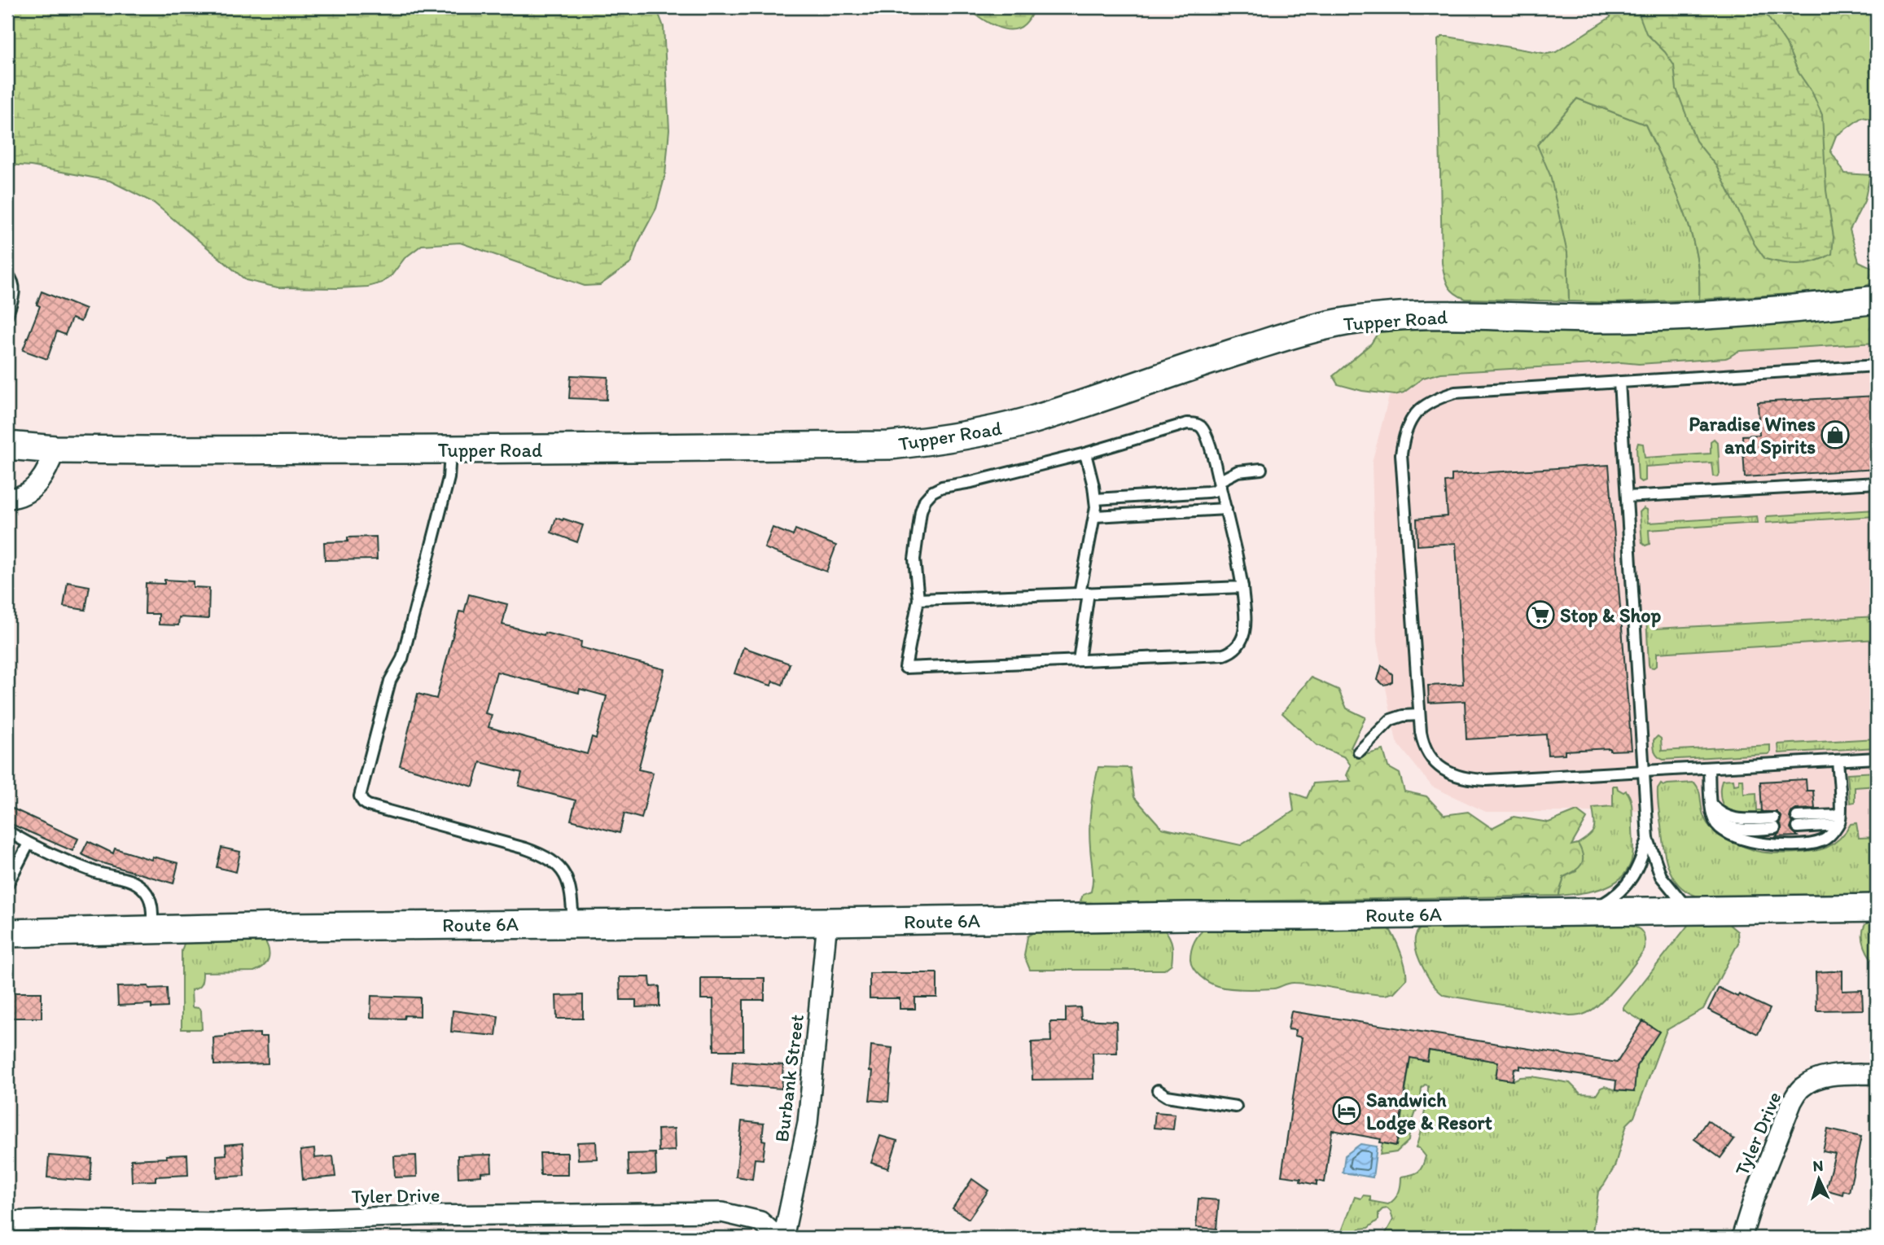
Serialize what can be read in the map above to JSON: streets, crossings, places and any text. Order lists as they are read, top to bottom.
{
  "streets": {
    "main road": ["Tupper Road", "Route 6A"],
    "street": ["Burbank Street", "Tyler Drive"]
  },
  "crossings": [
    ["Route 6A", "Burbank Street"],
    ["Burbank Street", "Tyler Drive"]
  ],
  "places": {
    "shop": ["Paradise Wines and Spirits"],
    "supermarket": ["Stop & Shop"],
    "hotel": ["Sandwich Lodge & Resort"]
  },
  "north": "top"
}
